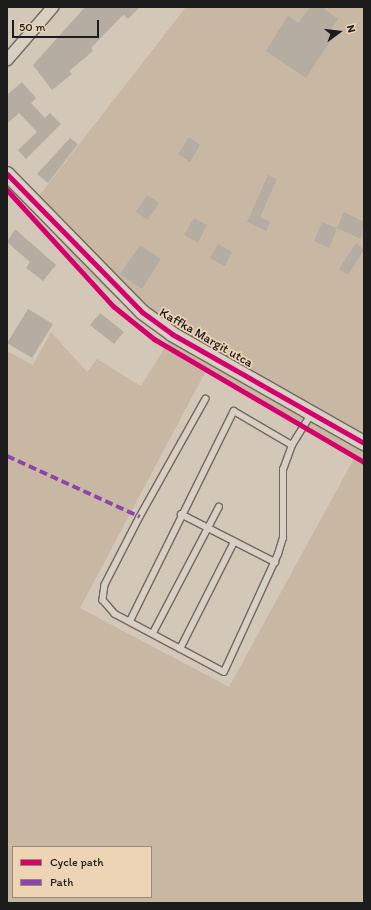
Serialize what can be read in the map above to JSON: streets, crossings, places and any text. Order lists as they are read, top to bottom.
{
  "streets": {
    "street": ["Kaffka Margit utca"]
  },
  "legend": ["Cycle path", "Path"],
  "scale_bar": "50 m",
  "north": "right"
}
